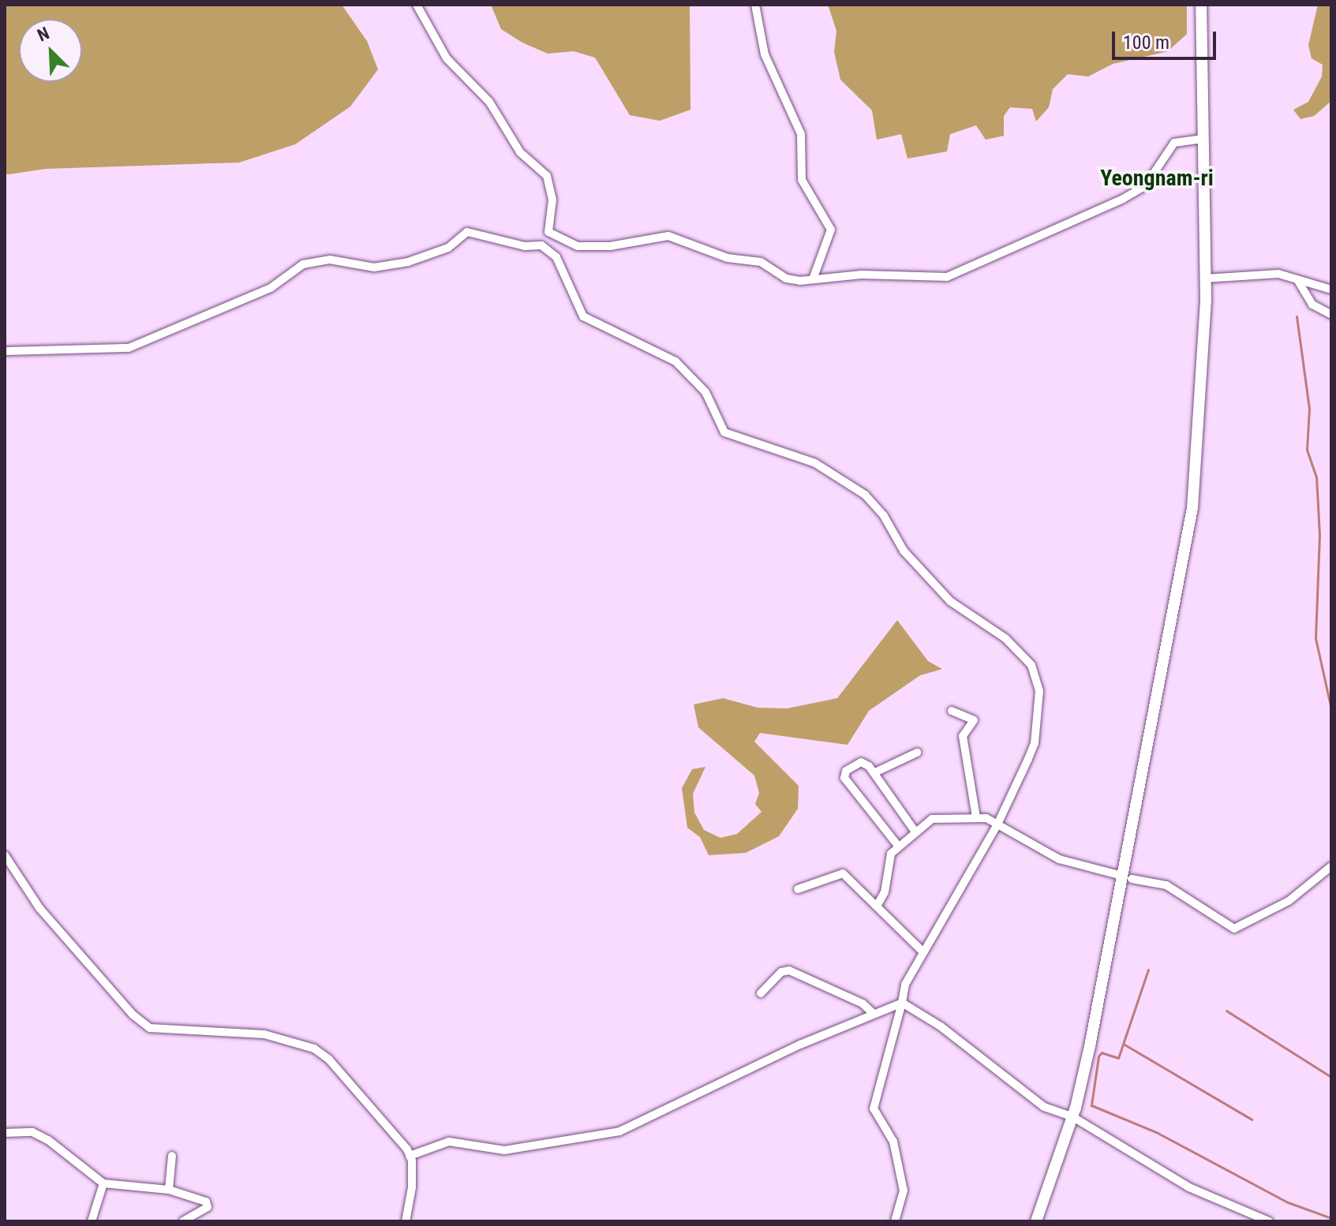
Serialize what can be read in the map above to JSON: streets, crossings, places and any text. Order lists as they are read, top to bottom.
{
  "districts": ["Yeongnam-ri"],
  "scale_bar": "100 m",
  "north": "top left"
}
